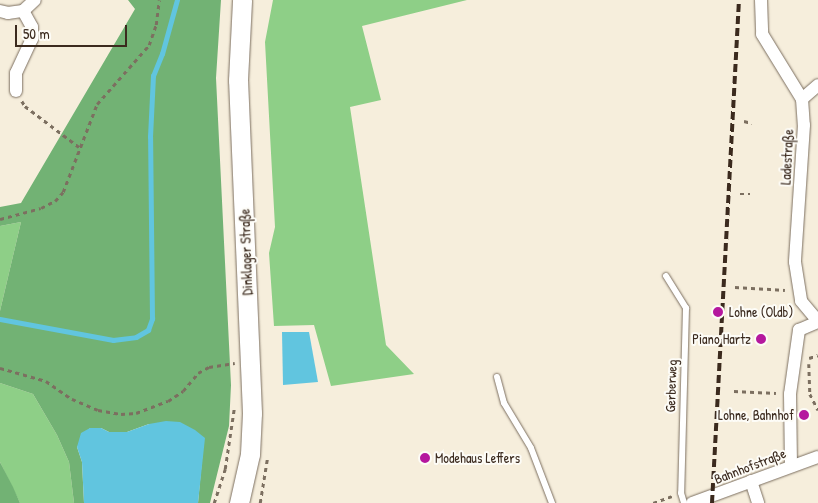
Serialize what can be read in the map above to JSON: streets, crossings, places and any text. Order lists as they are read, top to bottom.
{
  "streets": {
    "main road": ["Dinklager Straße"],
    "street": ["Ladestraße", "Bahnhofstraße"],
    "lane": ["Gerberweg"]
  },
  "places": [
    "Lohne (Oldb)",
    "Piano Hartz",
    "Lohne, Bahnhof",
    "Modehaus Leffers"
  ],
  "scale_bar": "50 m"
}
